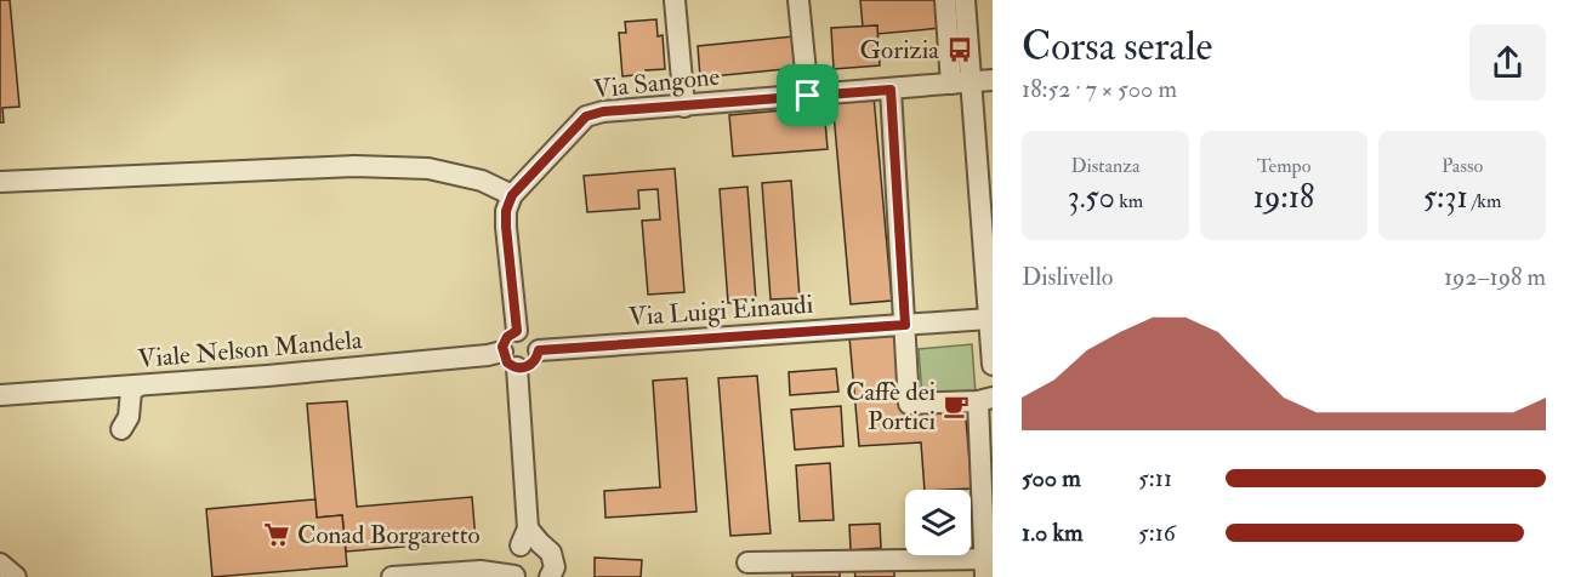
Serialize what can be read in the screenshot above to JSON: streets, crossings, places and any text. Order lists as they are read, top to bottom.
{
  "streets": {
    "street": ["Via Sangone", "Via Luigi Einaudi", "Viale Nelson Mandela"]
  },
  "crossings": [
    ["Via Luigi Einaudi", "Viale Nelson Mandela"]
  ],
  "places": {
    "bus stop": ["Gorizia"],
    "cafe": ["Caffè dei Portici"],
    "supermarket": ["Conad Borgaretto"]
  },
  "page": {
    "heading": ["Corsa serale", "18:52 · 7 × 500 m"],
    "stats": [
      ["Distanza", "3.50 km"],
      ["Tempo", "19:18"],
      ["Passo", "5:31 /km"]
    ],
    "chart": ["Dislivello", "192–198 m"],
    "list": [
      {
        "name": "500 m",
        "note": "5:11"
      },
      {
        "name": "1.0 km",
        "note": "5:16"
      }
    ]
  }
}
